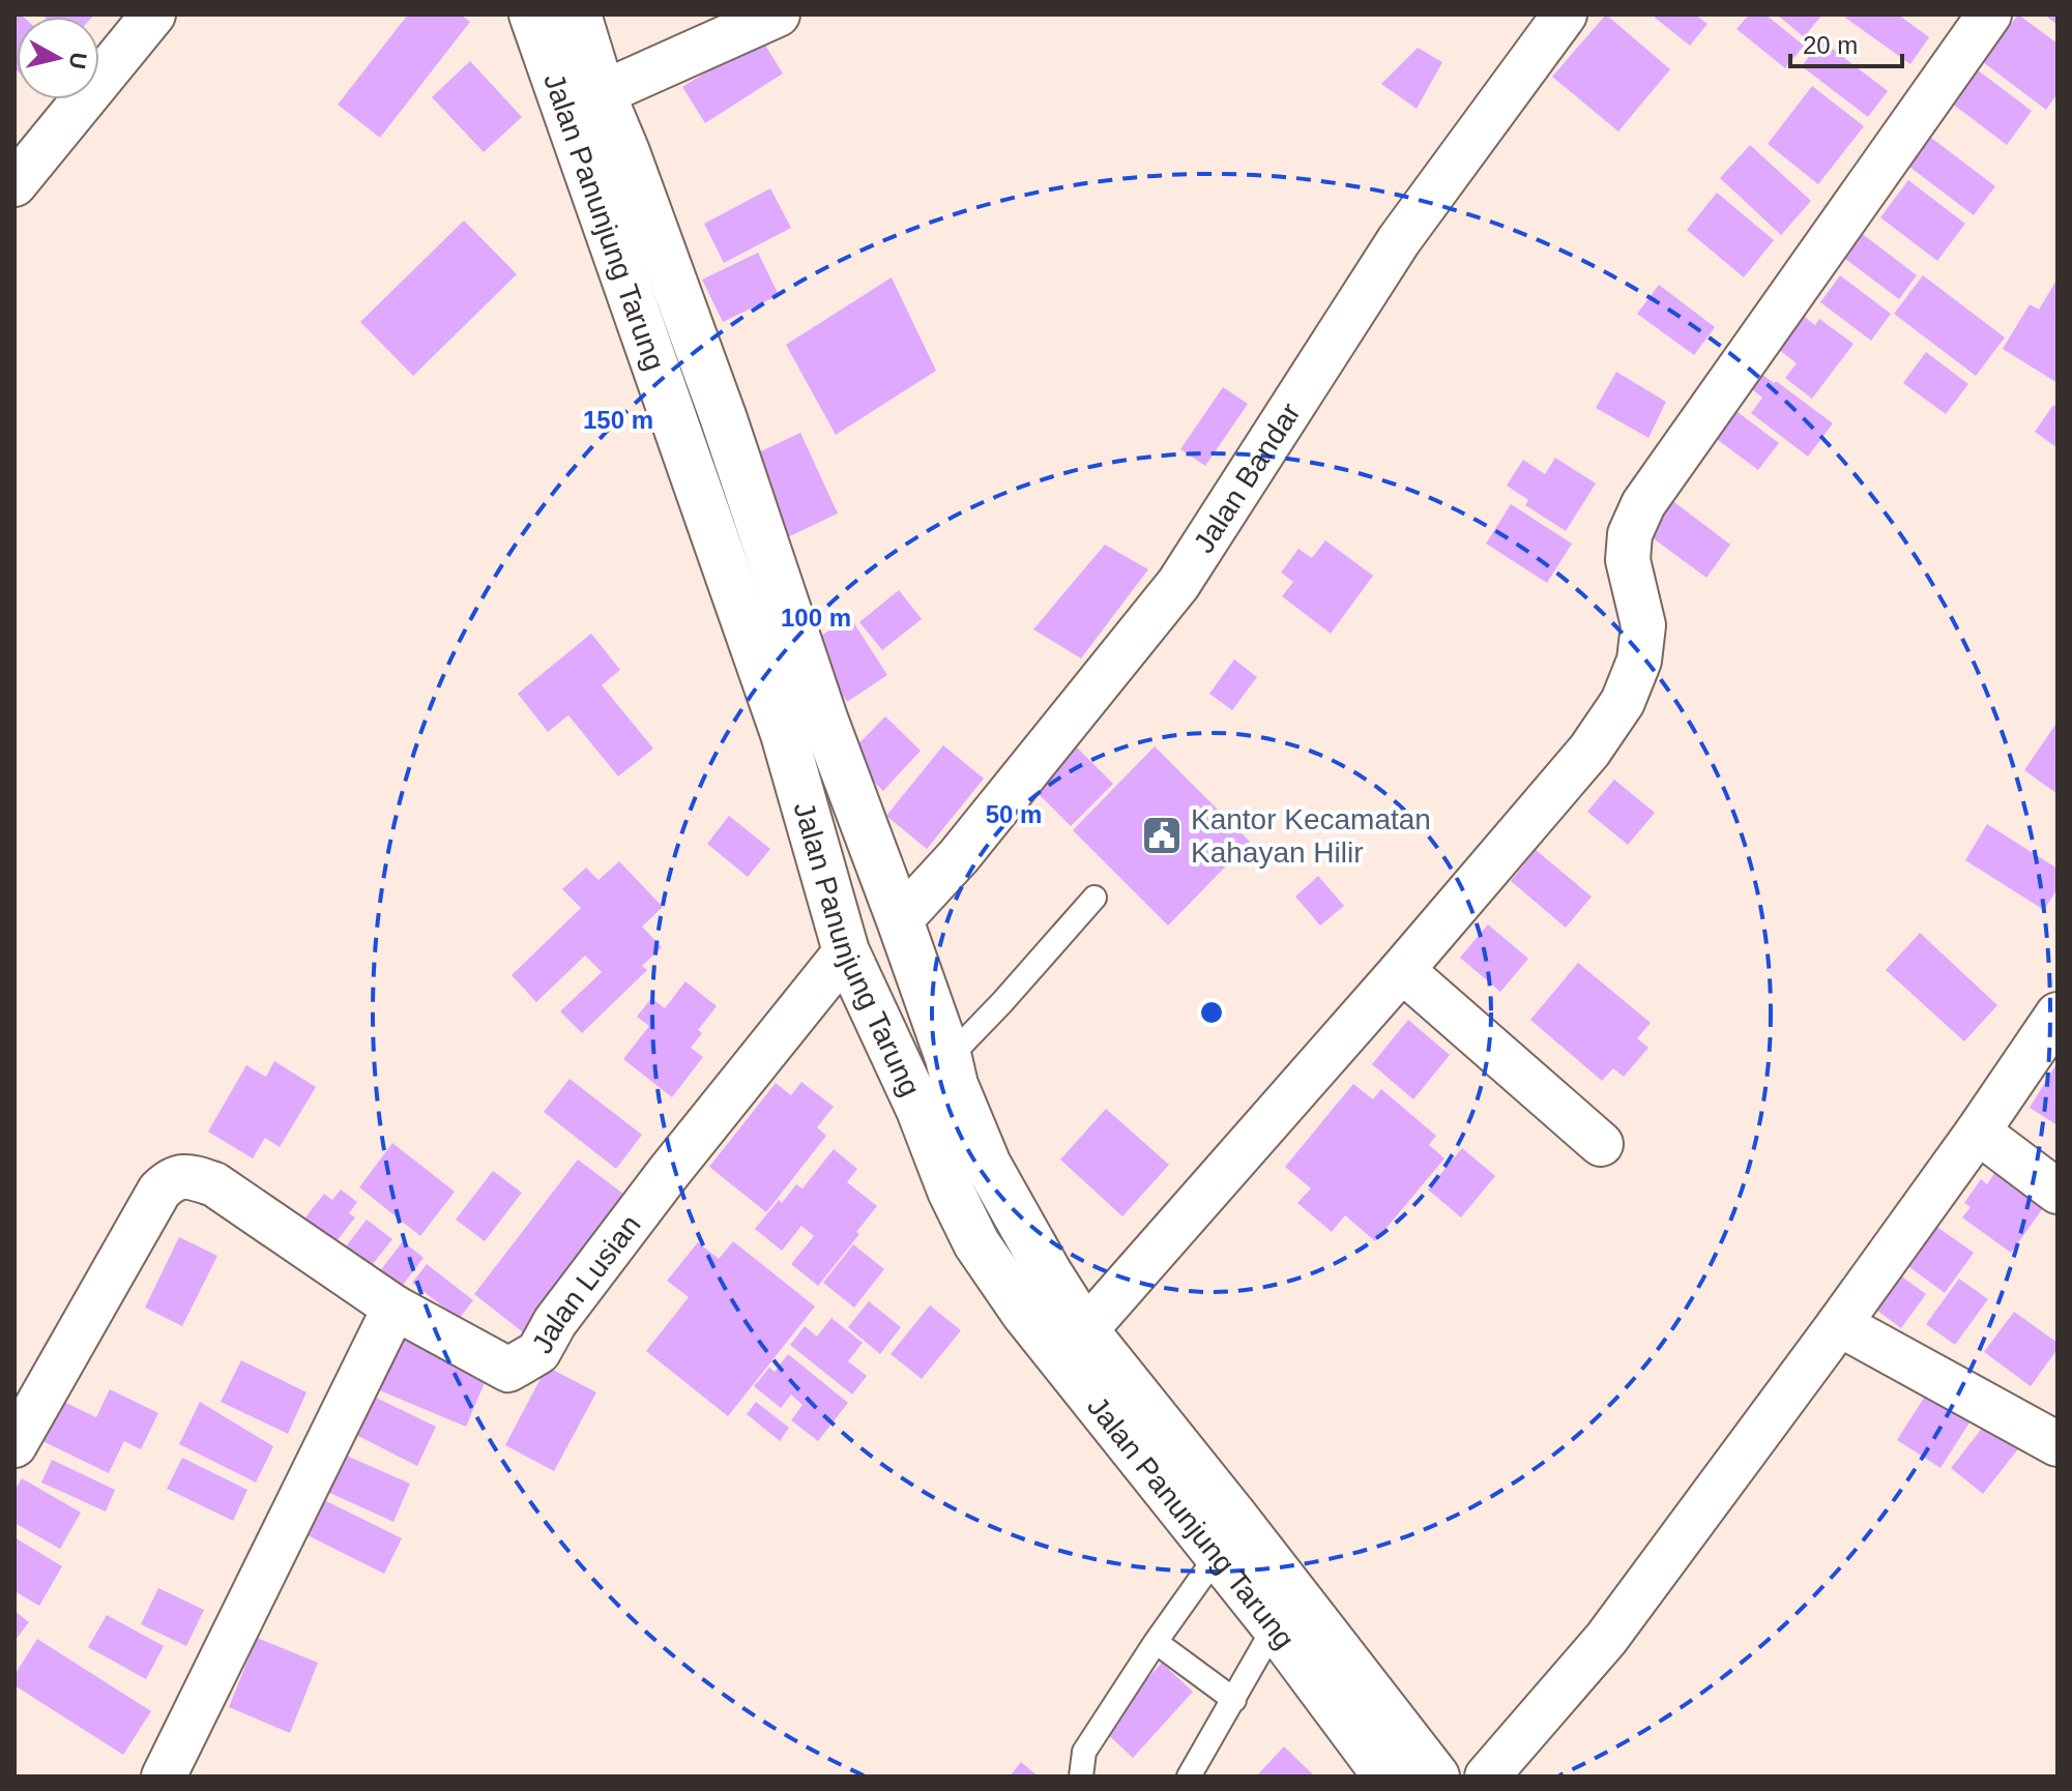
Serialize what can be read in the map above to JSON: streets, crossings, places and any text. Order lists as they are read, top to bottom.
{
  "streets": {
    "street": ["Jalan Panunjung Tarung", "Jalan Bandar", "Jalan Lusian"]
  },
  "crossings": [
    ["Jalan Panunjung Tarung", "Jalan Bandar"],
    ["Jalan Panunjung Tarung", "Jalan Lusian"]
  ],
  "places": {
    "public building": ["Kantor Kecamatan Kahayan Hilir"]
  },
  "scale_bar": "20 m",
  "north": "right",
  "rings": ["150 m", "100 m", "50 m"]
}
